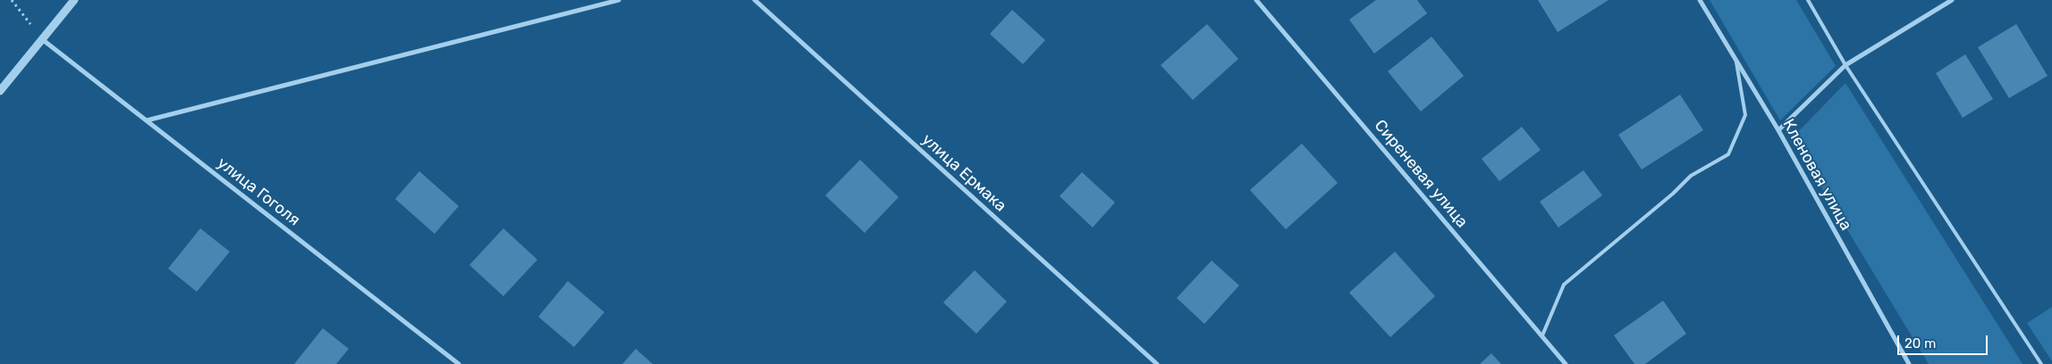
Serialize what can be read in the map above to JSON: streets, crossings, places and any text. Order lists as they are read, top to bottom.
{
  "streets": {
    "street": [
      "улица Ермака",
      "Сиреневая улица",
      "Кленовая улица",
      "улица Гоголя"
    ]
  },
  "scale_bar": "20 m"
}
